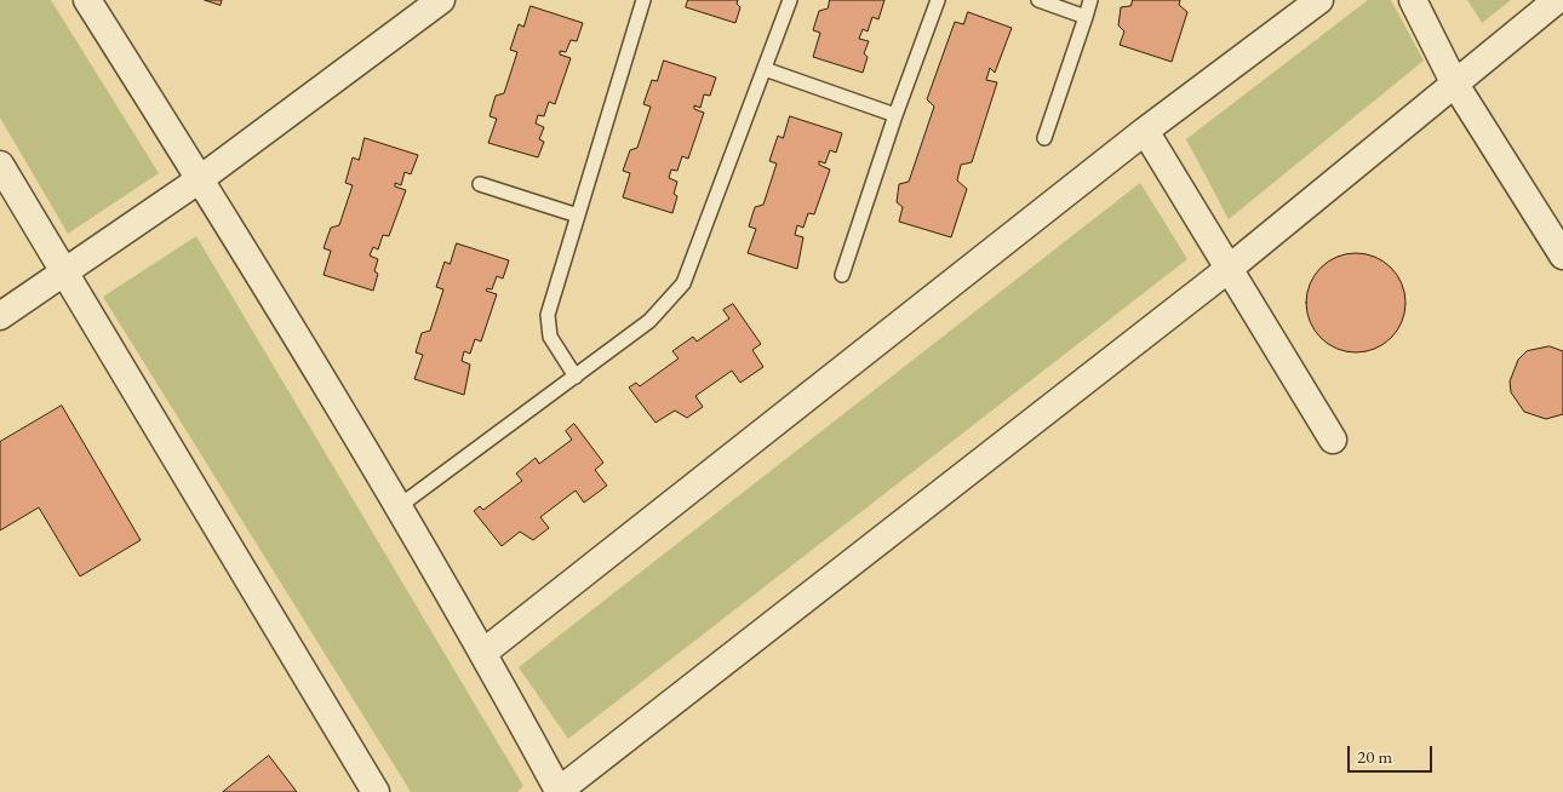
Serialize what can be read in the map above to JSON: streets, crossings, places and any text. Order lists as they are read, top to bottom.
{
  "scale_bar": "20 m"
}
